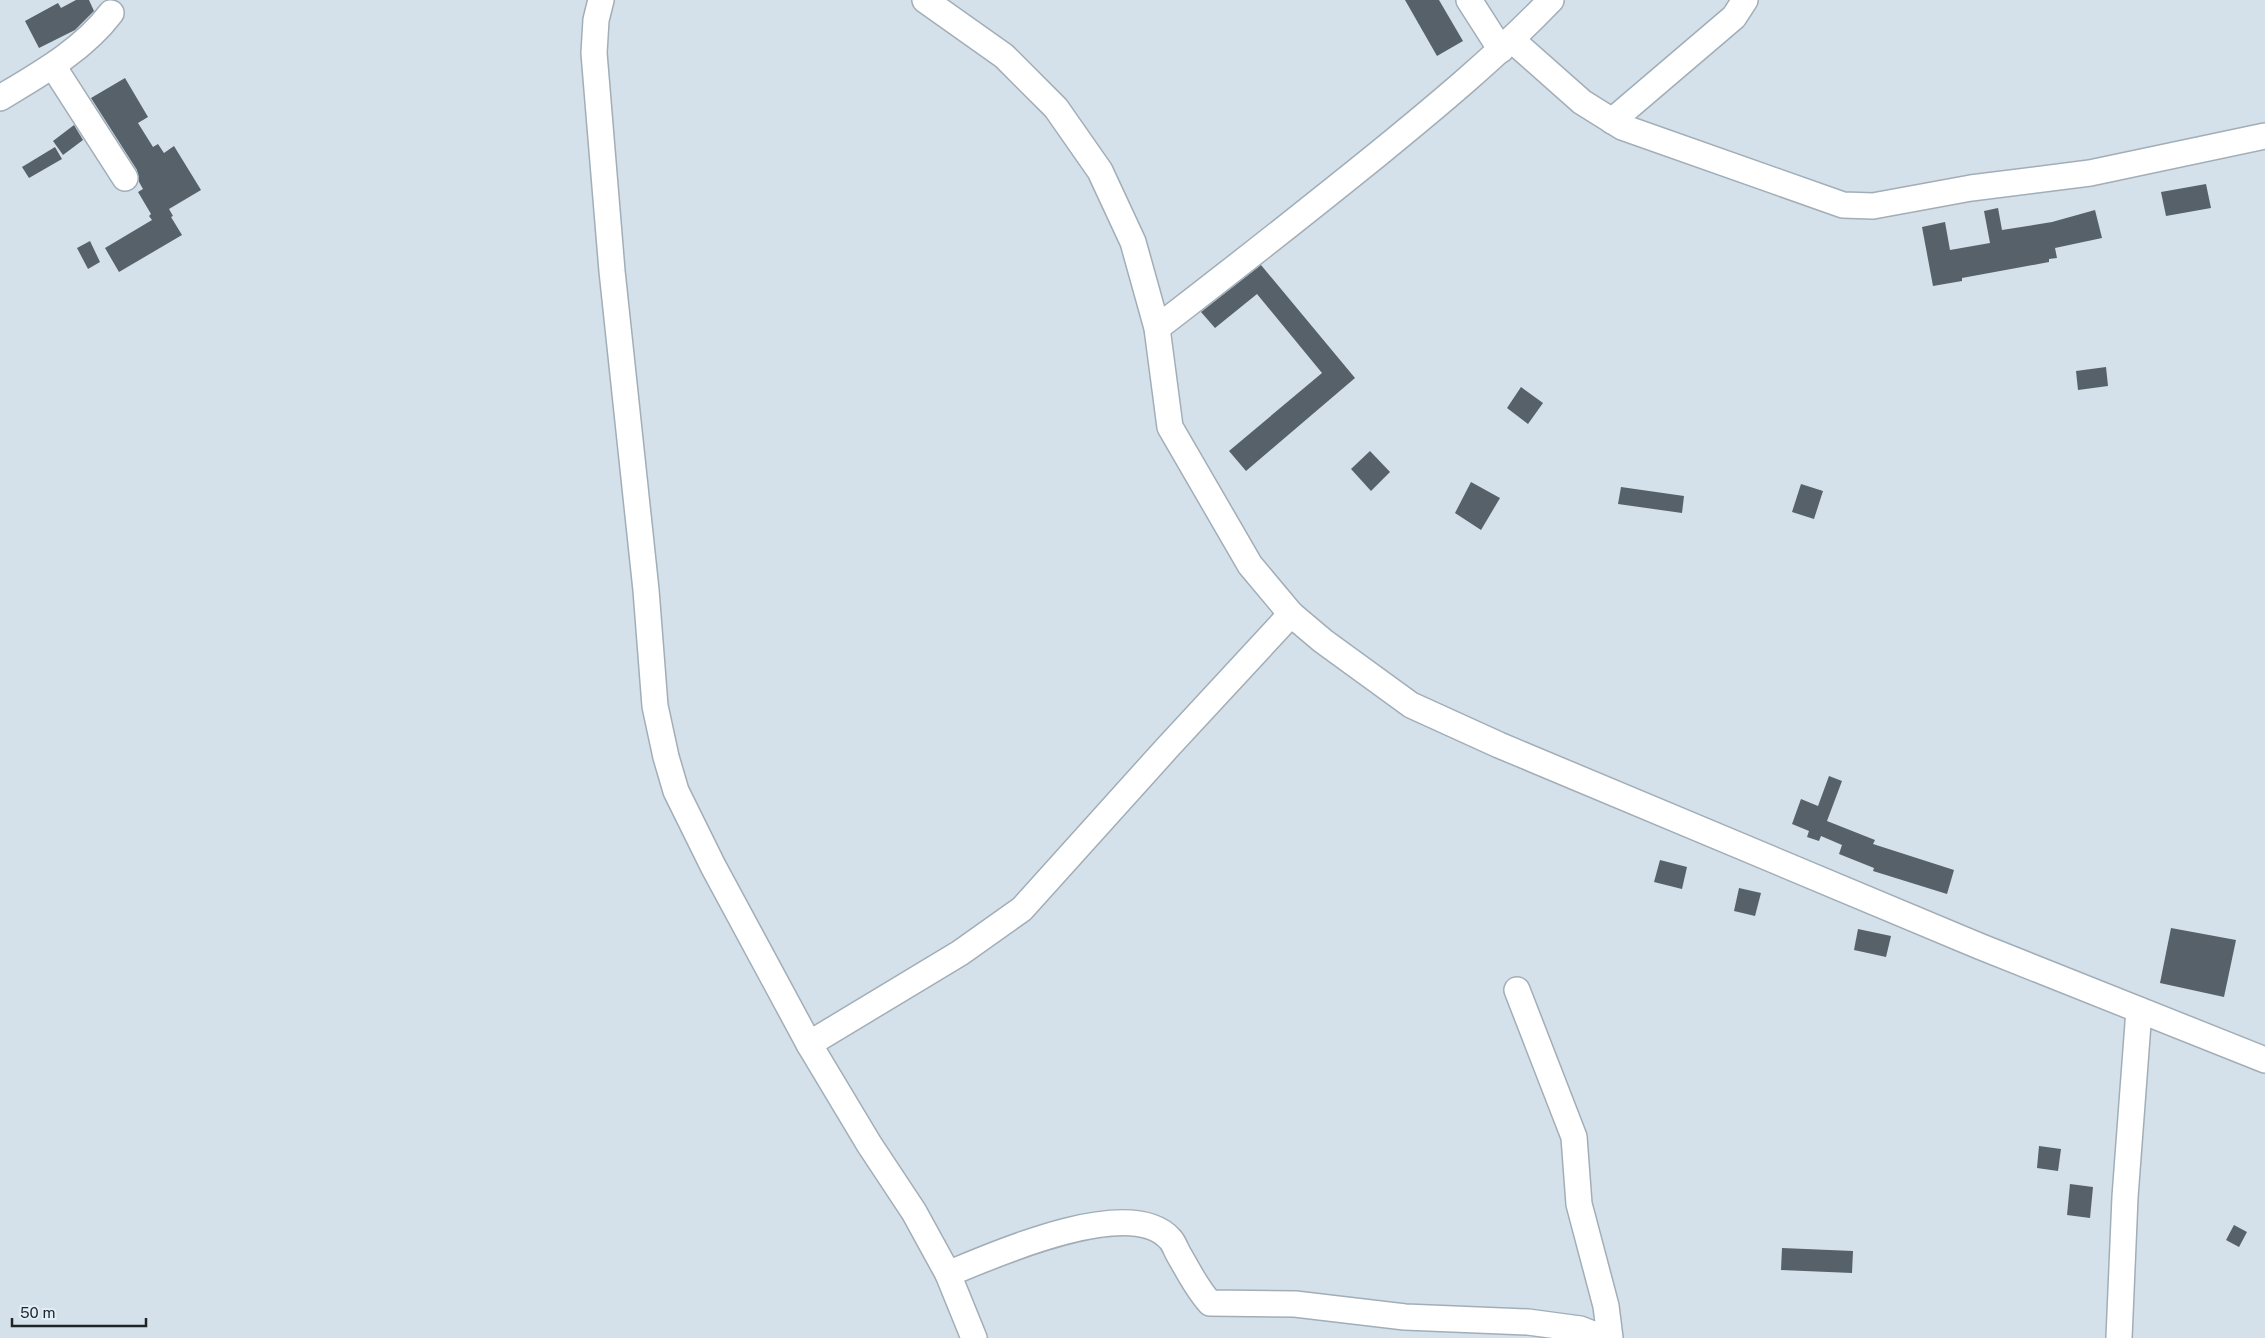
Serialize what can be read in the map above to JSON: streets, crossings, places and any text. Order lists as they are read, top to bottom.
{
  "scale_bar": "50 m"
}
